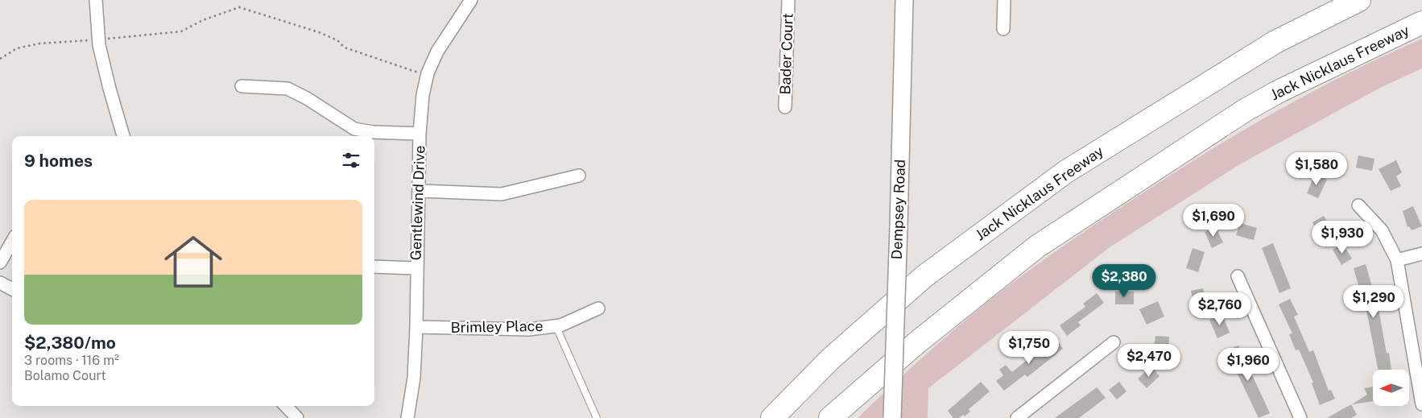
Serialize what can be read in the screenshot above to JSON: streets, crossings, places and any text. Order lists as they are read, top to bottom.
{
  "streets": {
    "highway": ["Jack Nicklaus Freeway"],
    "main road": ["Dempsey Road"],
    "street": ["Bader Court", "Gentlewind Drive", "Brimley Place"]
  },
  "crossings": [
    ["Gentlewind Drive", "Brimley Place"]
  ],
  "north": "left",
  "page": {
    "heading": "9 homes",
    "price": [
      "$1,580",
      "$1,690",
      "$1,930",
      "$2,380",
      "$1,290",
      "$2,760",
      "$1,750",
      "$2,470",
      "$1,960"
    ],
    "list": [
      {
        "name": "$2,380/mo",
        "note": "3 rooms · 116 m² · Bolamo Court"
      }
    ]
  }
}
